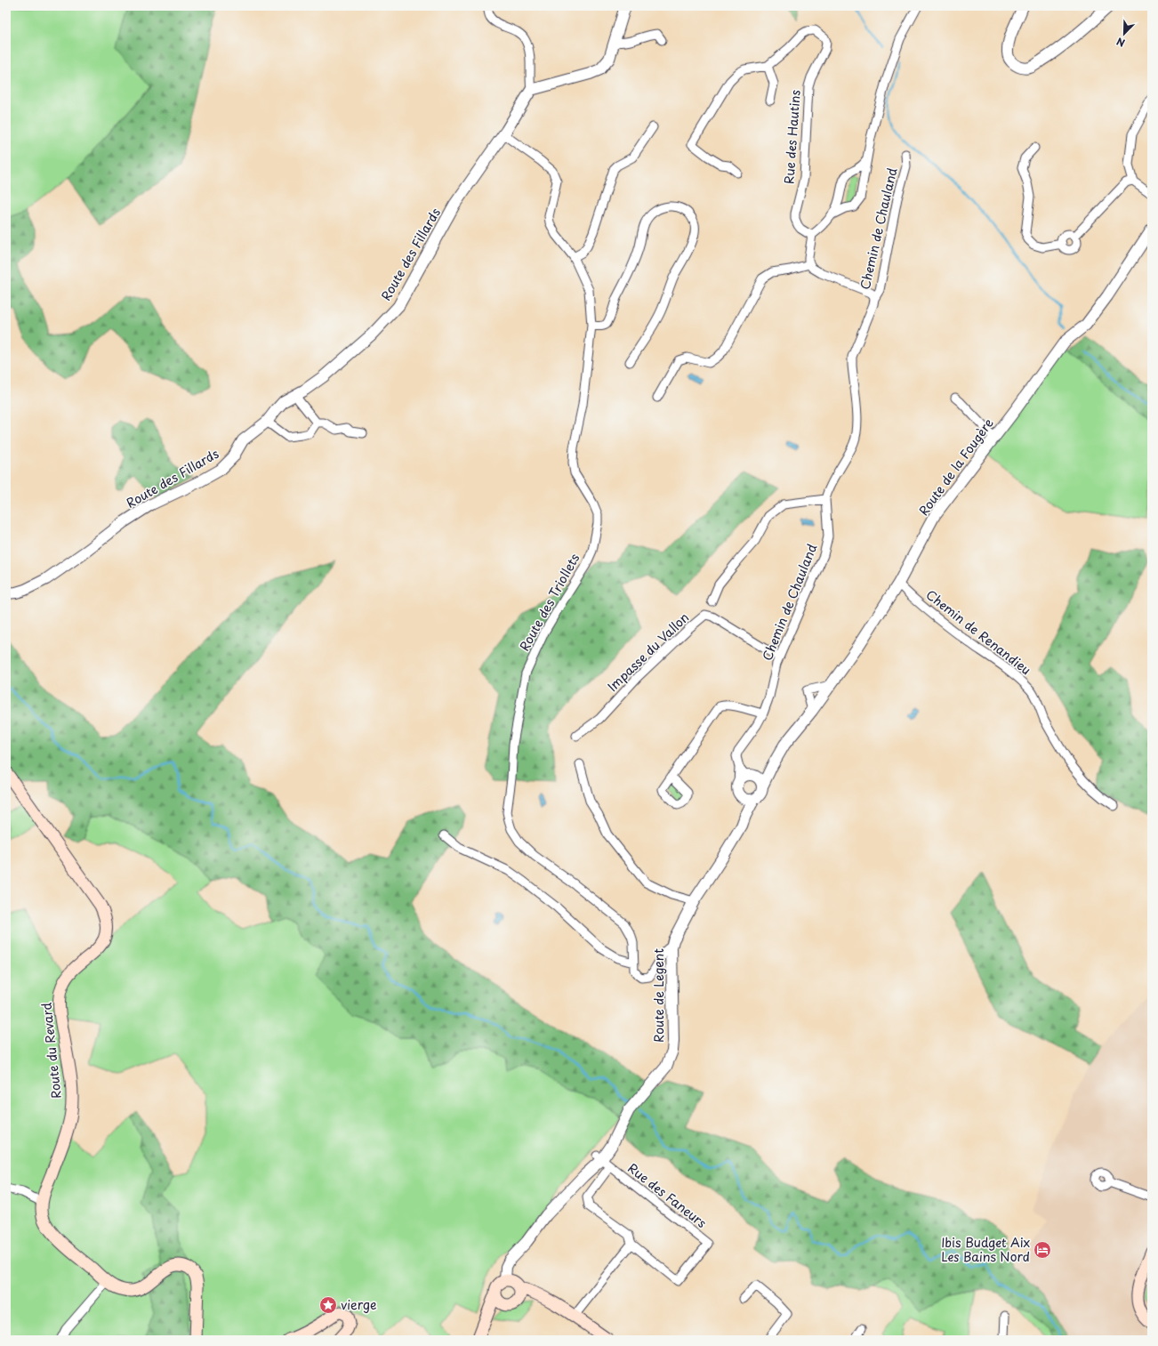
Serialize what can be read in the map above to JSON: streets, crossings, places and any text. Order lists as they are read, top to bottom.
{
  "streets": {
    "main road": ["Route du Revard"],
    "street": [
      "Rue des Hautins",
      "Chemin de Chauland",
      "Route des Fillards",
      "Route de la Fougère",
      "Route des Triollets",
      "Chemin de Renandieu",
      "Impasse du Vallon",
      "Route de Legent",
      "Rue des Faneurs"
    ]
  },
  "crossings": [
    ["Chemin de Chauland", "Route de la Fougère"],
    ["Chemin de Chauland", "Impasse du Vallon"],
    ["Chemin de Chauland", "Route de Legent"],
    ["Route des Fillards", "Route des Triollets"],
    ["Route de la Fougère", "Chemin de Renandieu"],
    ["Route de la Fougère", "Route de Legent"],
    ["Route des Triollets", "Route de Legent"],
    ["Route de Legent", "Rue des Faneurs"]
  ],
  "places": {
    "hotel": ["Ibis Budget Aix Les Bains Nord"],
    "place": ["vierge"]
  },
  "north": "bottom left"
}
